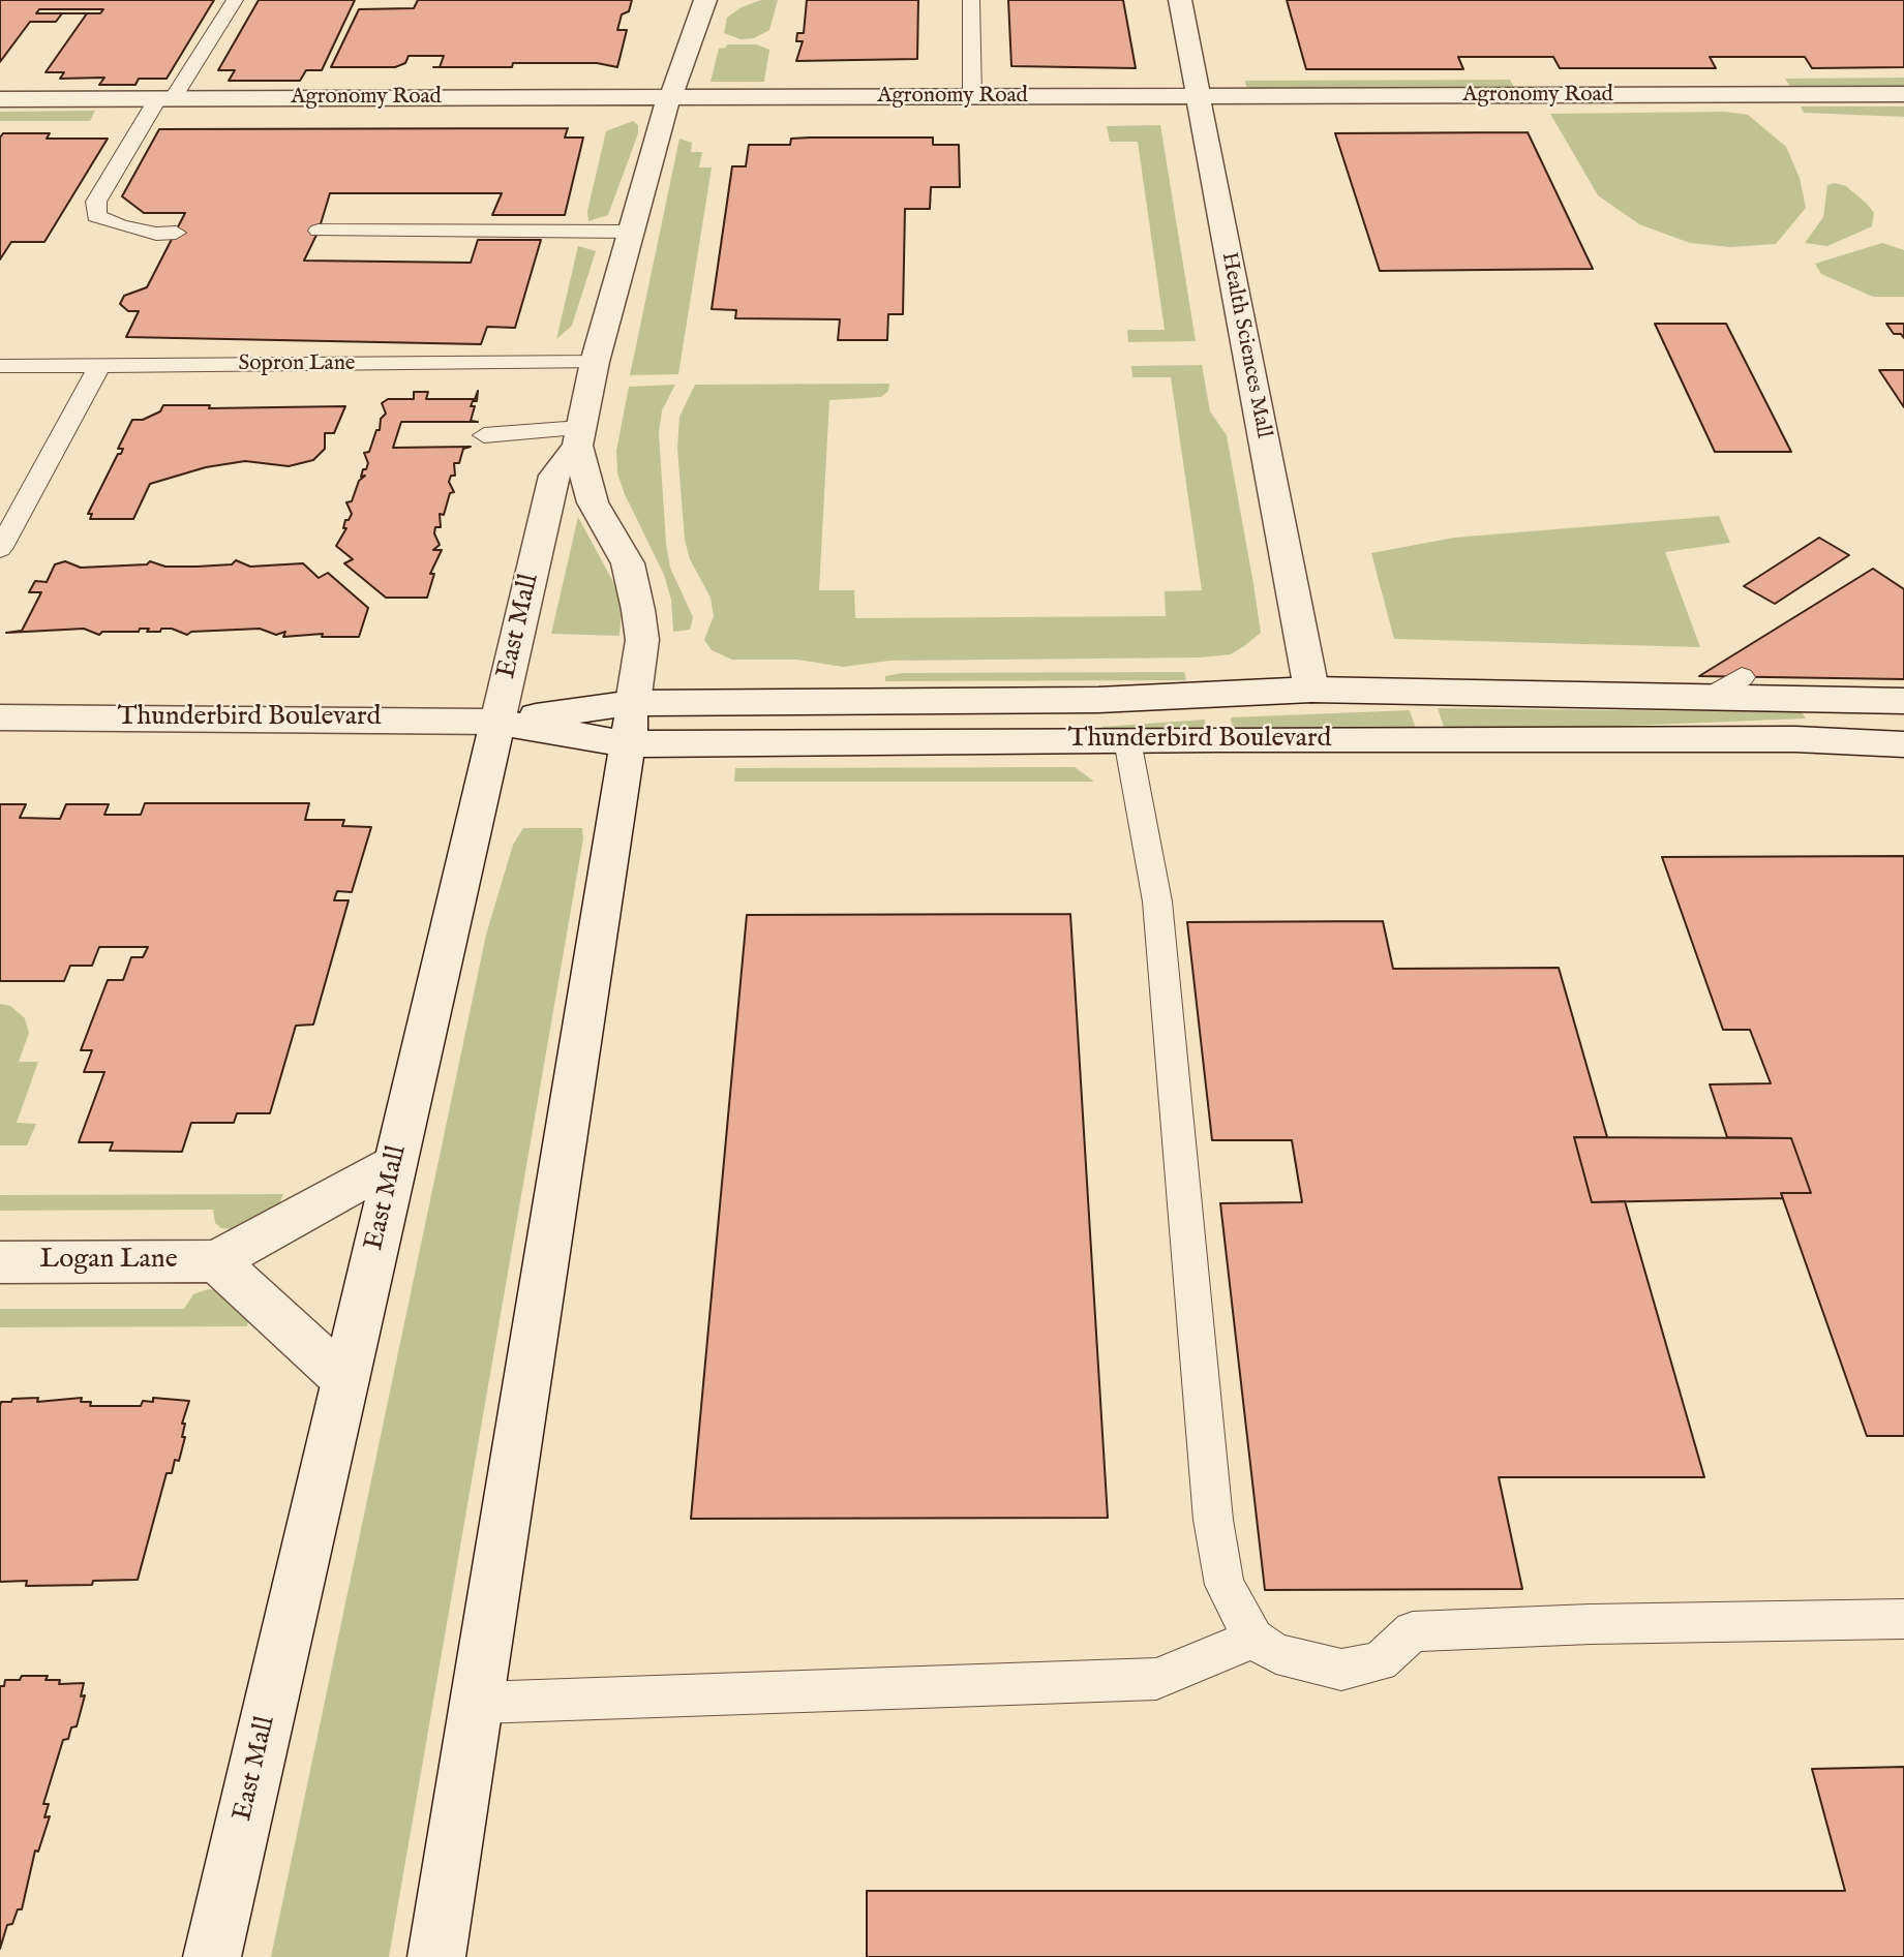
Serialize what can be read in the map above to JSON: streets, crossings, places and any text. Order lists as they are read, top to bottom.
{
  "streets": {
    "street": [
      "Agronomy Road",
      "Health Sciences Mall",
      "East Mall",
      "Thunderbird Boulevard",
      "Logan Lane"
    ],
    "lane": ["Sopron Lane"]
  },
  "crossings": [
    ["Agronomy Road", "Health Sciences Mall"],
    ["Agronomy Road", "East Mall"],
    ["Health Sciences Mall", "Thunderbird Boulevard"],
    ["Sopron Lane", "East Mall"],
    ["East Mall", "Thunderbird Boulevard"],
    ["East Mall", "Logan Lane"]
  ]
}
